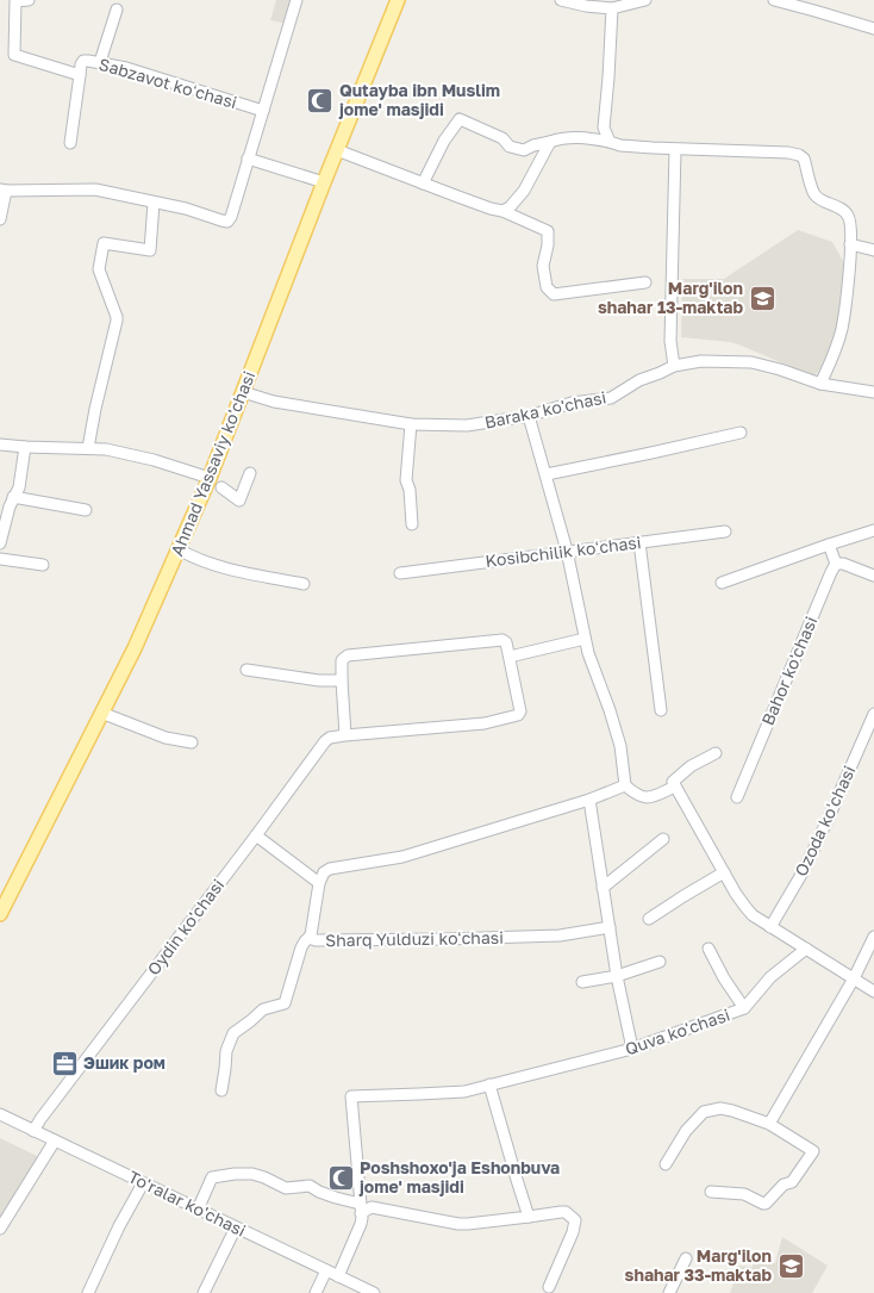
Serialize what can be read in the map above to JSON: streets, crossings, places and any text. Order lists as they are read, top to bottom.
{
  "streets": {
    "main road": ["Ahmad Yassaviy ko'chasi"],
    "street": [
      "Sabzavot koʻchasi",
      "Baraka ko'chasi",
      "Kosibchilik koʻchasi",
      "Bahor ko'chasi",
      "Ozoda koʻchasi",
      "Oydin ko'chasi",
      "Sharq Yulduzi koʻchasi",
      "Quva ko'chasi",
      "To'ralar ko'chasi"
    ]
  },
  "crossings": [
    ["Baraka ko'chasi", "Ahmad Yassaviy ko'chasi"],
    ["Oydin ko'chasi", "To'ralar ko'chasi"]
  ],
  "places": {
    "mosque": ["Qutayba ibn Muslim jome' masjidi", "Poshshoxo'ja Eshonbuva jome' masjidi"],
    "school or university": ["Marg'ilon shahar 13-maktab", "Marg'ilon shahar 33-maktab"],
    "office": ["Эшик ром"]
  }
}
